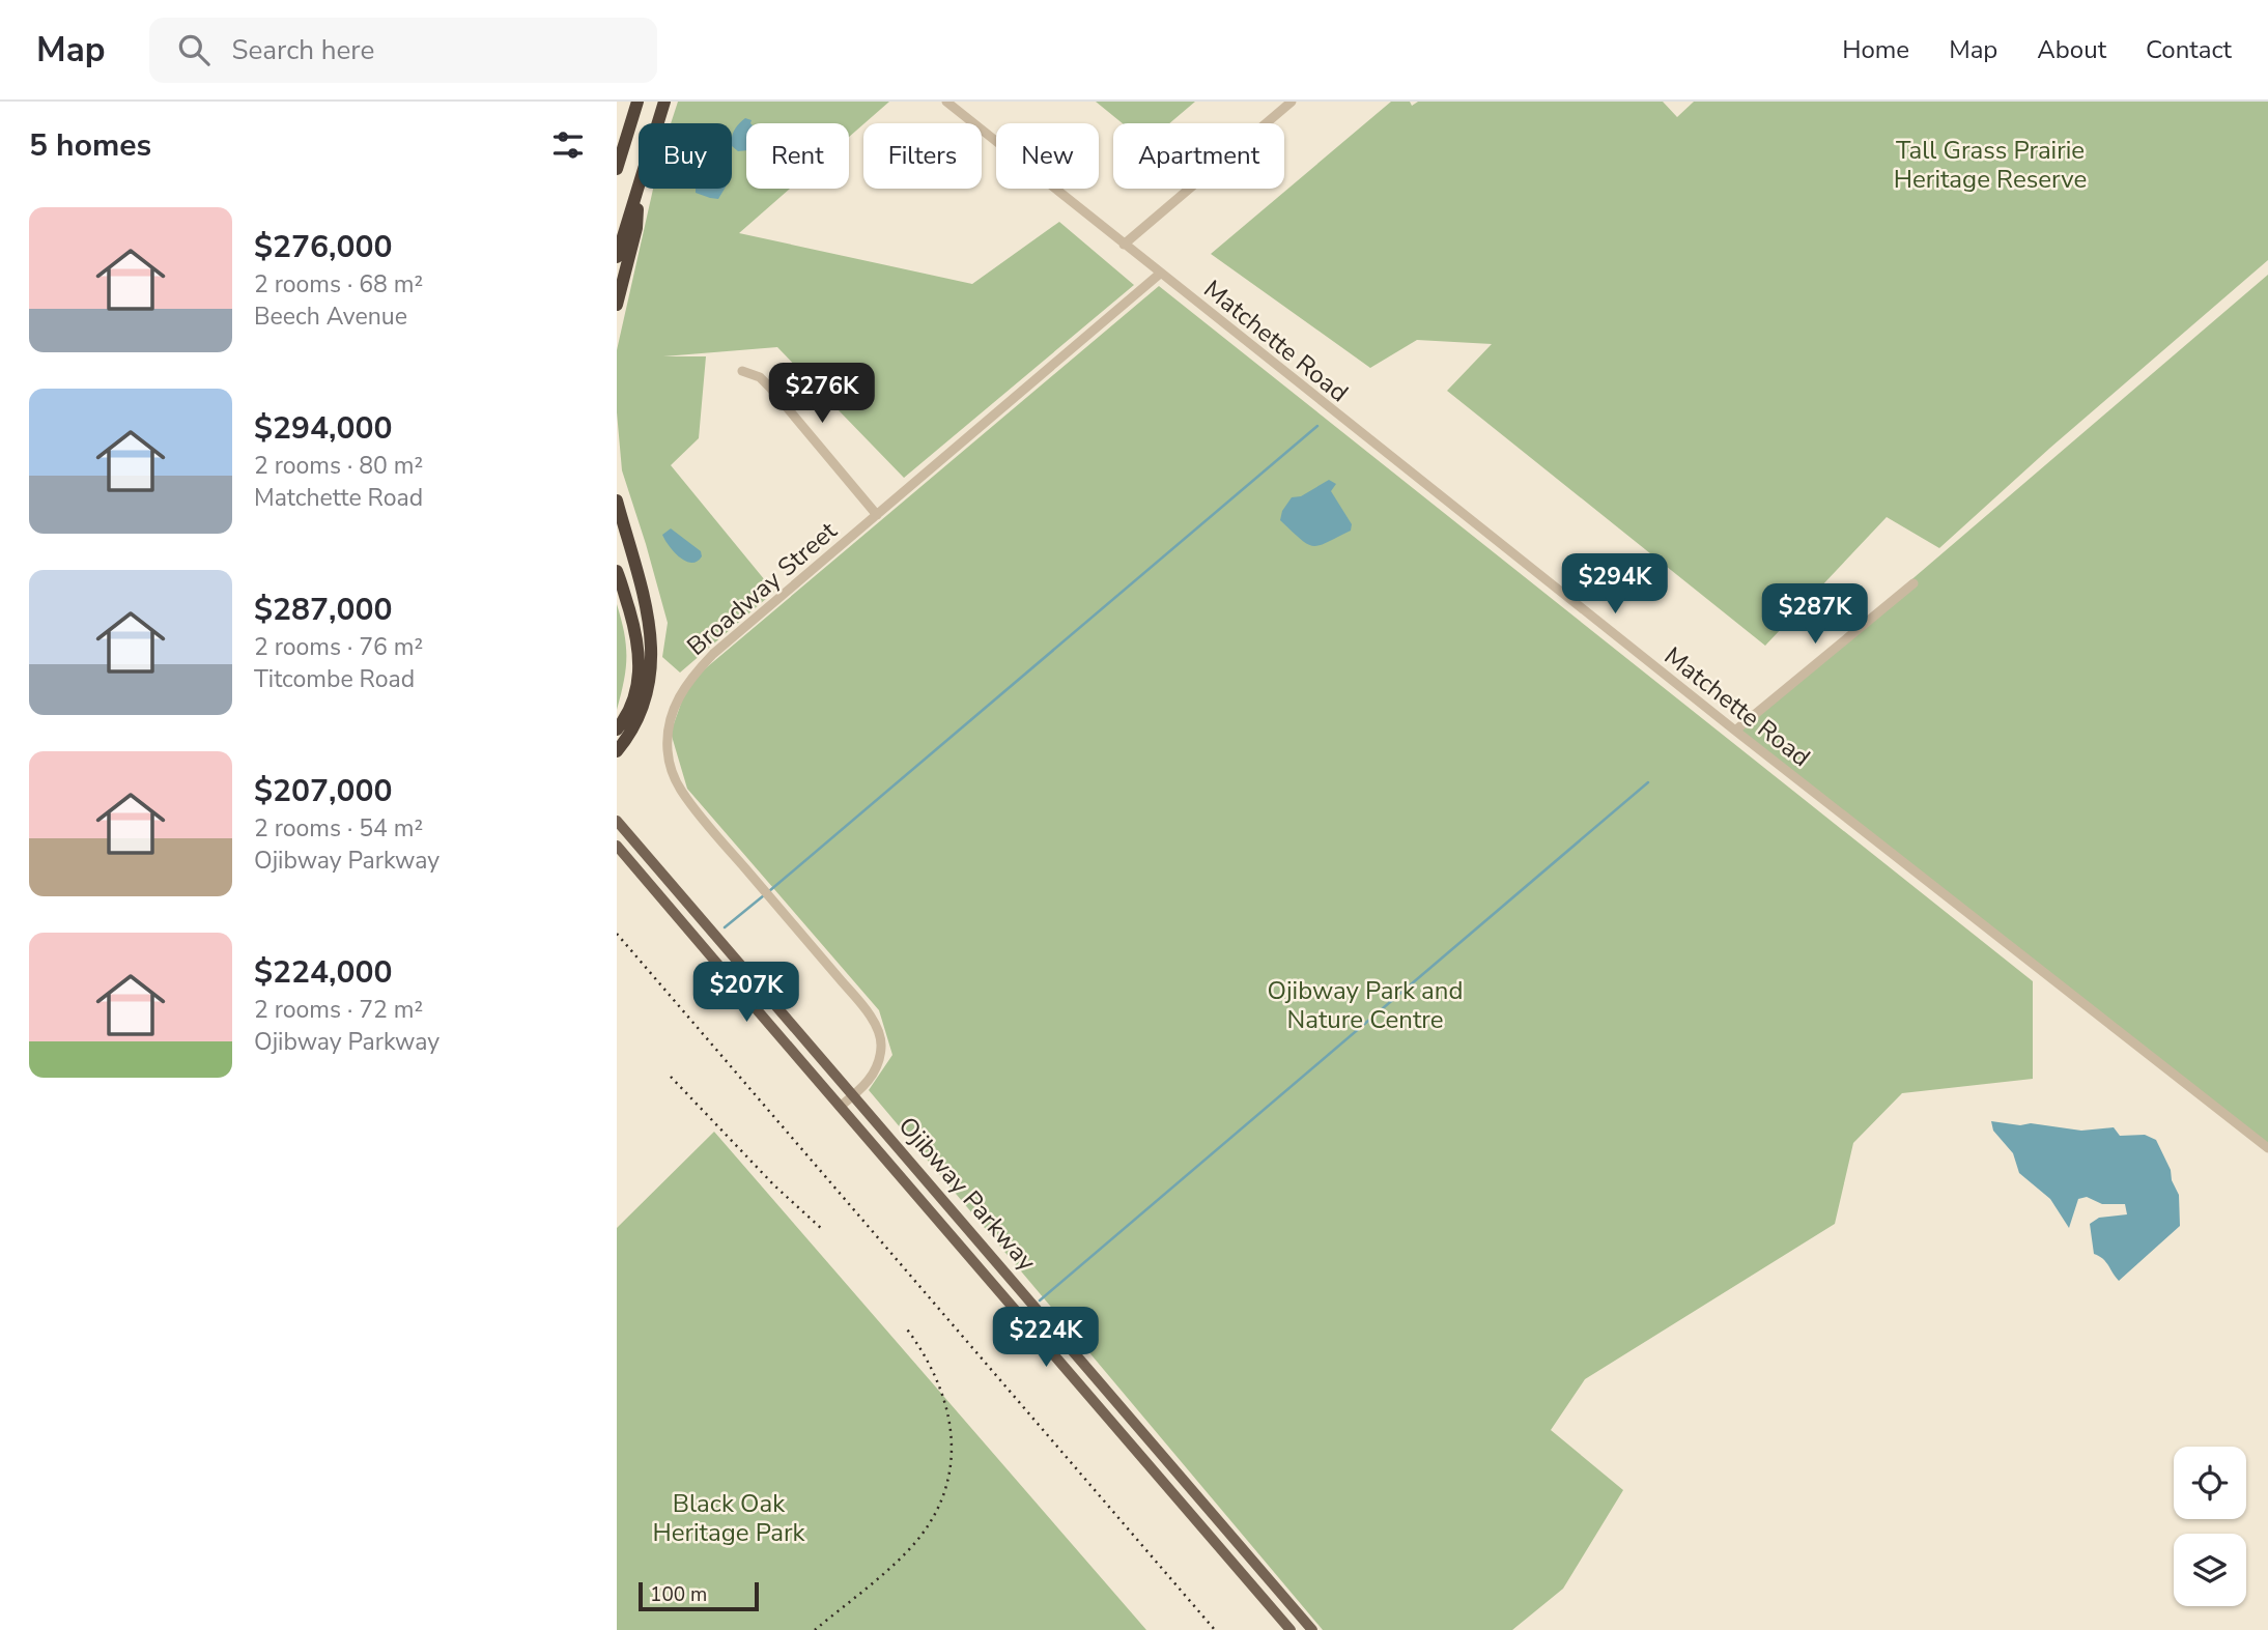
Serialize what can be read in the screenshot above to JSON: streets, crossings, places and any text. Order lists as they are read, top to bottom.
{
  "streets": {
    "main road": ["Ojibway Parkway"],
    "street": ["Matchette Road", "Broadway Street"]
  },
  "crossings": [
    ["Matchette Road", "Broadway Street"],
    ["Broadway Street", "Ojibway Parkway"]
  ],
  "parks": ["Tall Grass Prairie Heritage Reserve", "Ojibway Park and Nature Centre", "Black Oak Heritage Park"],
  "scale_bar": "100 m",
  "page": {
    "header": "Map",
    "search": "Search here",
    "nav": [
      "Home",
      "Map",
      "About",
      "Contact"
    ],
    "heading": "5 homes",
    "chip": [
      "Buy",
      "Rent",
      "Filters",
      "New",
      "Apartment"
    ],
    "list": [
      {
        "name": "$276,000",
        "note": "2 rooms · 68 m² · Beech Avenue"
      },
      {
        "name": "$294,000",
        "note": "2 rooms · 80 m² · Matchette Road"
      },
      {
        "name": "$287,000",
        "note": "2 rooms · 76 m² · Titcombe Road"
      },
      {
        "name": "$207,000",
        "note": "2 rooms · 54 m² · Ojibway Parkway"
      },
      {
        "name": "$224,000",
        "note": "2 rooms · 72 m² · Ojibway Parkway"
      }
    ],
    "price": [
      "$276K",
      "$294K",
      "$287K",
      "$207K",
      "$224K"
    ],
    "scale": "100 m"
  }
}
